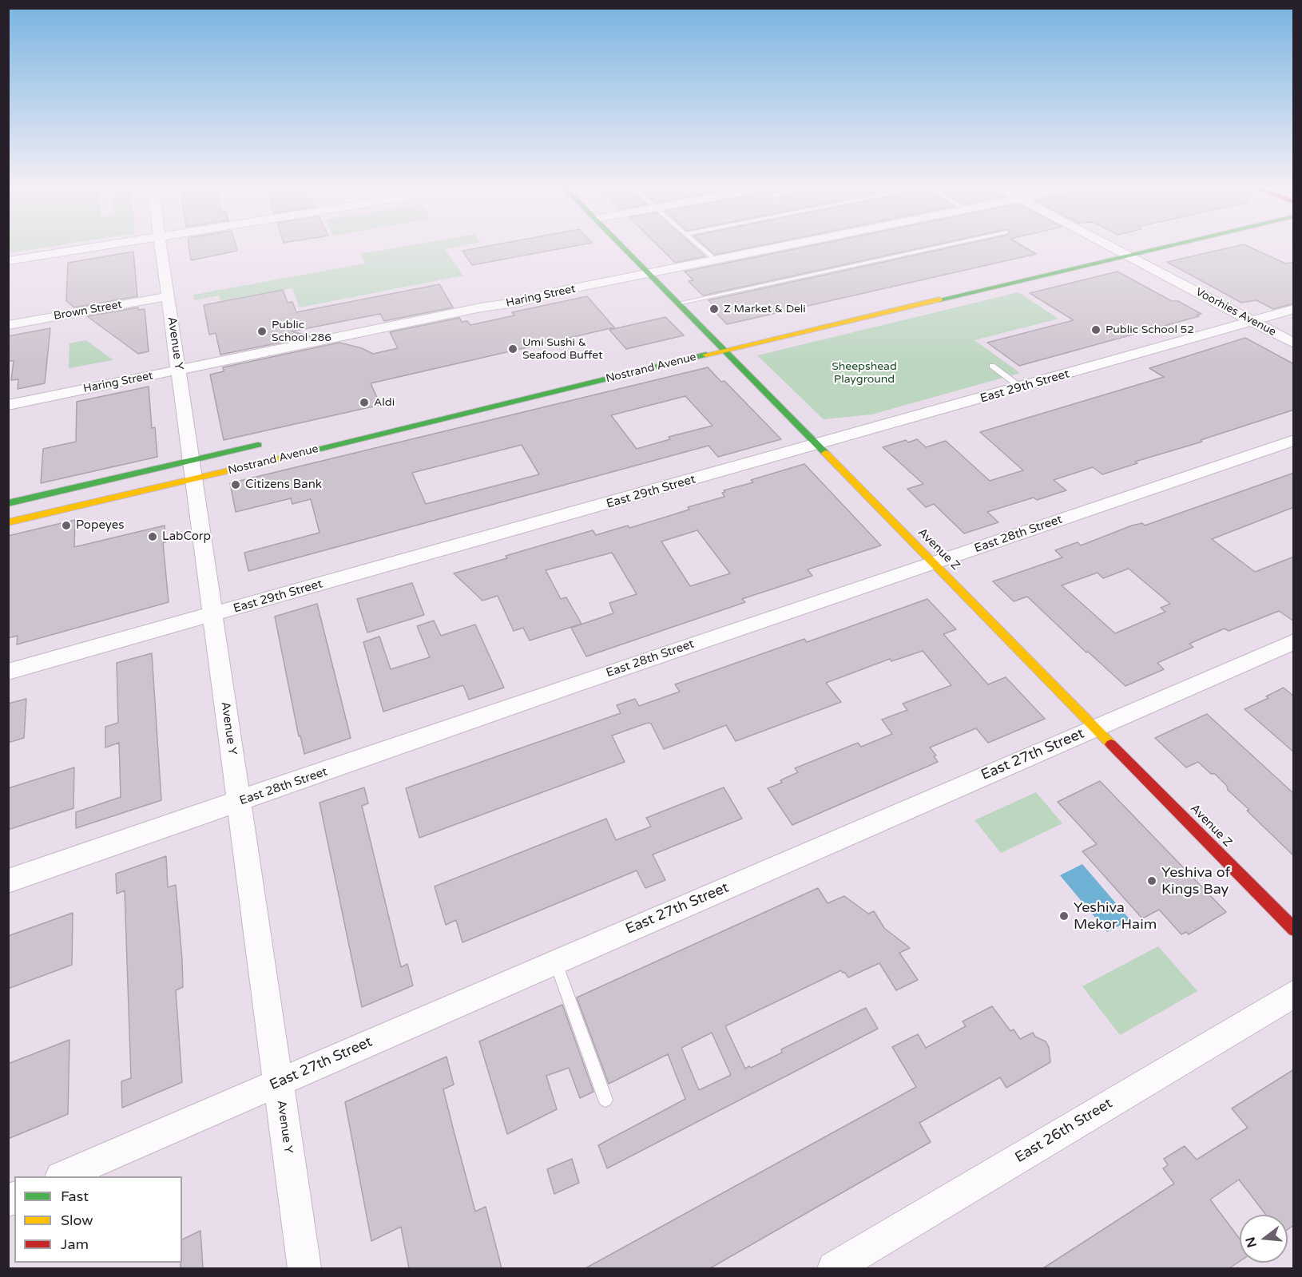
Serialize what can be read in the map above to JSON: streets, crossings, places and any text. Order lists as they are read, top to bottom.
{
  "streets": {
    "main road": ["Nostrand Avenue", "Avenue Z"],
    "street": [
      "Haring Street",
      "Brown Street",
      "Voorhies Avenue",
      "Avenue Y",
      "East 29th Street",
      "East 28th Street",
      "East 27th Street",
      "East 26th Street"
    ]
  },
  "crossings": [
    ["Haring Street", "Avenue Y"],
    ["Haring Street", "Avenue Z"],
    ["Brown Street", "Avenue Y"],
    ["Voorhies Avenue", "Nostrand Avenue"],
    ["Voorhies Avenue", "East 29th Street"],
    ["Avenue Y", "Nostrand Avenue"],
    ["Avenue Y", "East 29th Street"],
    ["Avenue Y", "East 28th Street"],
    ["Avenue Y", "East 27th Street"],
    ["Nostrand Avenue", "Avenue Z"],
    ["East 29th Street", "Avenue Z"],
    ["East 28th Street", "Avenue Z"],
    ["Avenue Z", "East 27th Street"]
  ],
  "parks": ["Sheepshead Playground"],
  "places": [
    "Z Market & Deli",
    "Public School 52",
    "Public School 286",
    "Umi Sushi & Seafood Buffet",
    "Aldi",
    "Citizens Bank",
    "Popeyes",
    "LabCorp",
    "Yeshiva of Kings Bay",
    "Yeshiva Mekor Haim"
  ],
  "legend": ["Fast", "Slow", "Jam"],
  "north": "left"
}
